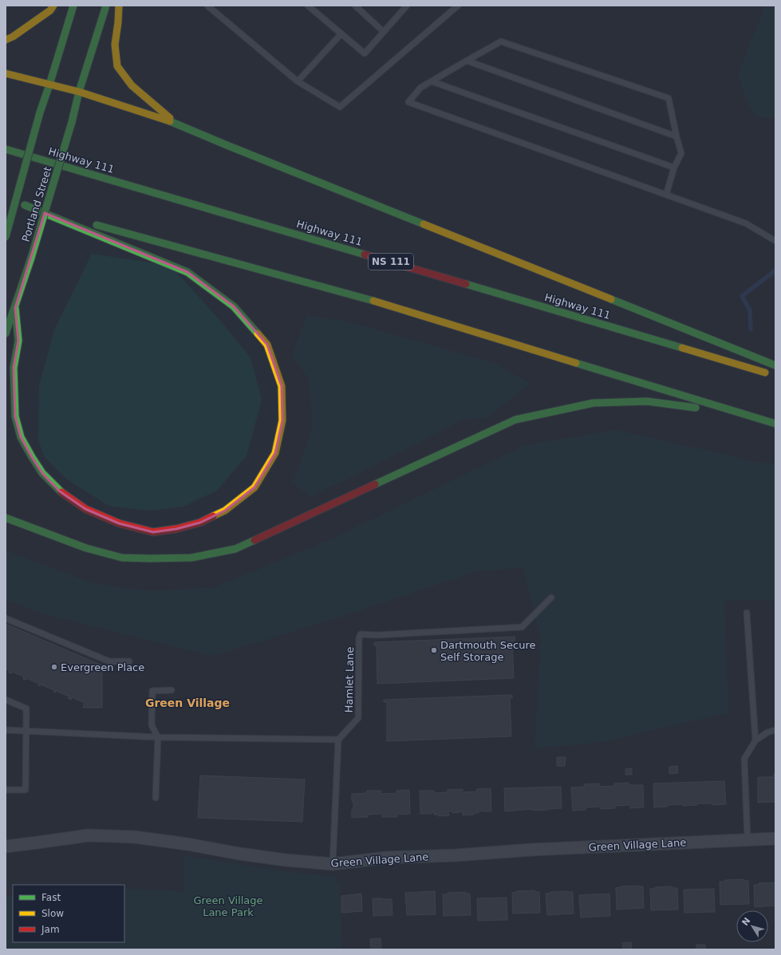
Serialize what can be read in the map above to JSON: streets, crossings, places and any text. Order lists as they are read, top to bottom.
{
  "streets": {
    "main road": ["Highway 111", "Portland Street", "NS 111"],
    "street": ["Green Village Lane"],
    "lane": ["Hamlet Lane"]
  },
  "districts": ["Green Village"],
  "parks": ["Green Village Lane Park"],
  "places": ["Dartmouth Secure Self Storage", "Evergreen Place"],
  "legend": ["Fast", "Slow", "Jam"],
  "north": "top left"
}
